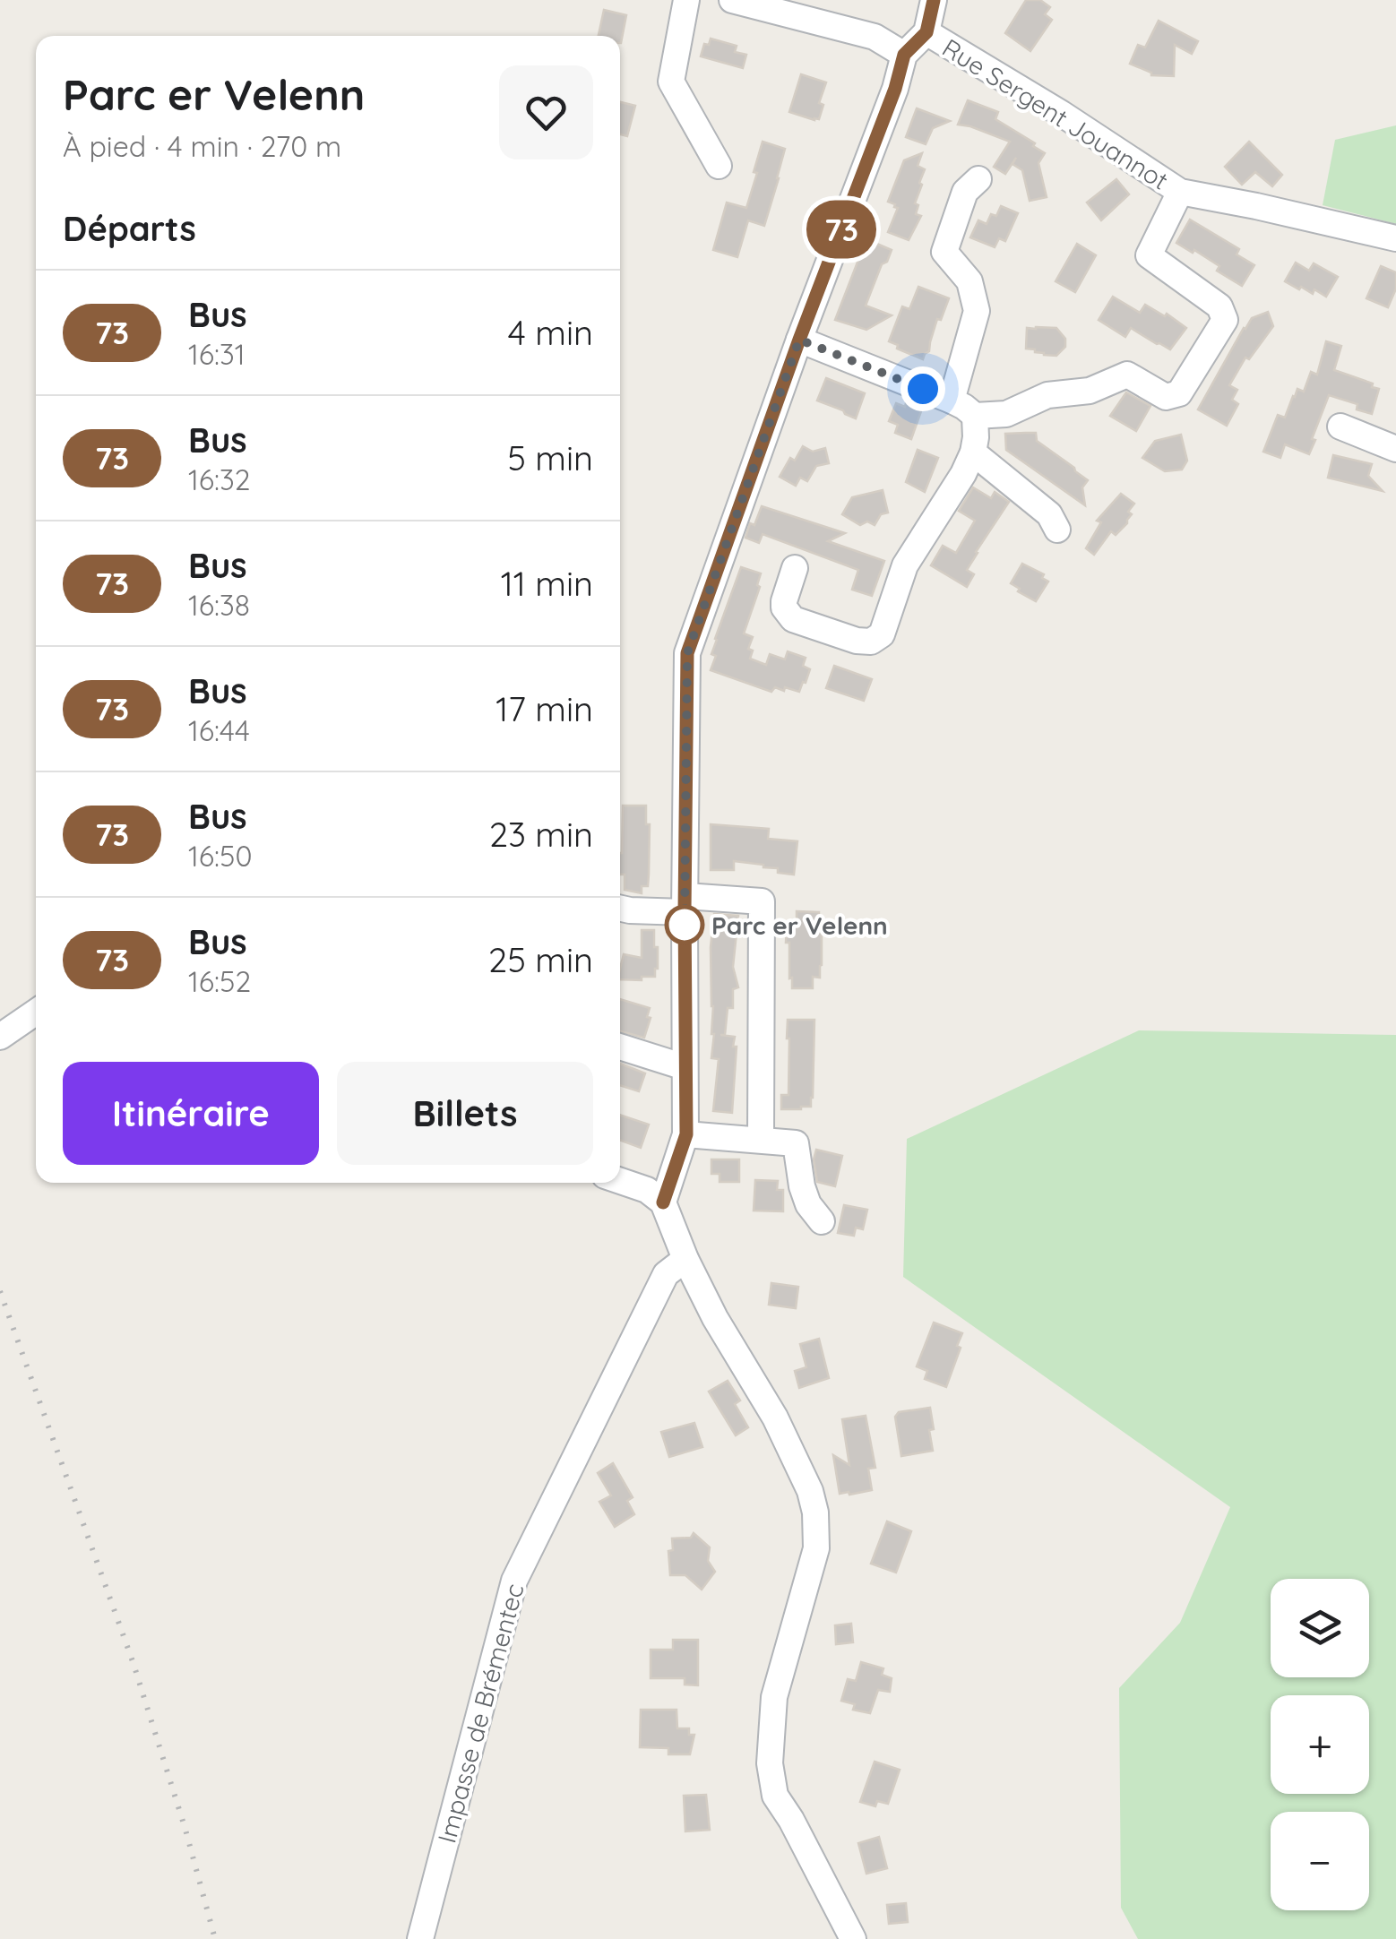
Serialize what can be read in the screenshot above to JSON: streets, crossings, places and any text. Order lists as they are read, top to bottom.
{
  "streets": {
    "street": ["Rue Sergent Jouannot", "Impasse de Brémentec"]
  },
  "places": ["Parc er Velenn"],
  "lines": ["bus line 73"],
  "page": {
    "on_map": "73",
    "heading": [
      ["Parc er Velenn", "À pied · 4 min · 270 m"],
      "Départs"
    ],
    "list": [
      {
        "mark": "73",
        "name": "Bus",
        "note": "16:31",
        "value": "4 min"
      },
      {
        "mark": "73",
        "name": "Bus",
        "note": "16:32",
        "value": "5 min"
      },
      {
        "mark": "73",
        "name": "Bus",
        "note": "16:38",
        "value": "11 min"
      },
      {
        "mark": "73",
        "name": "Bus",
        "note": "16:44",
        "value": "17 min"
      },
      {
        "mark": "73",
        "name": "Bus",
        "note": "16:50",
        "value": "23 min"
      },
      {
        "mark": "73",
        "name": "Bus",
        "note": "16:52",
        "value": "25 min"
      }
    ],
    "buttons": ["Itinéraire", "Billets"],
    "map_buttons": ["+", "−"]
  }
}
